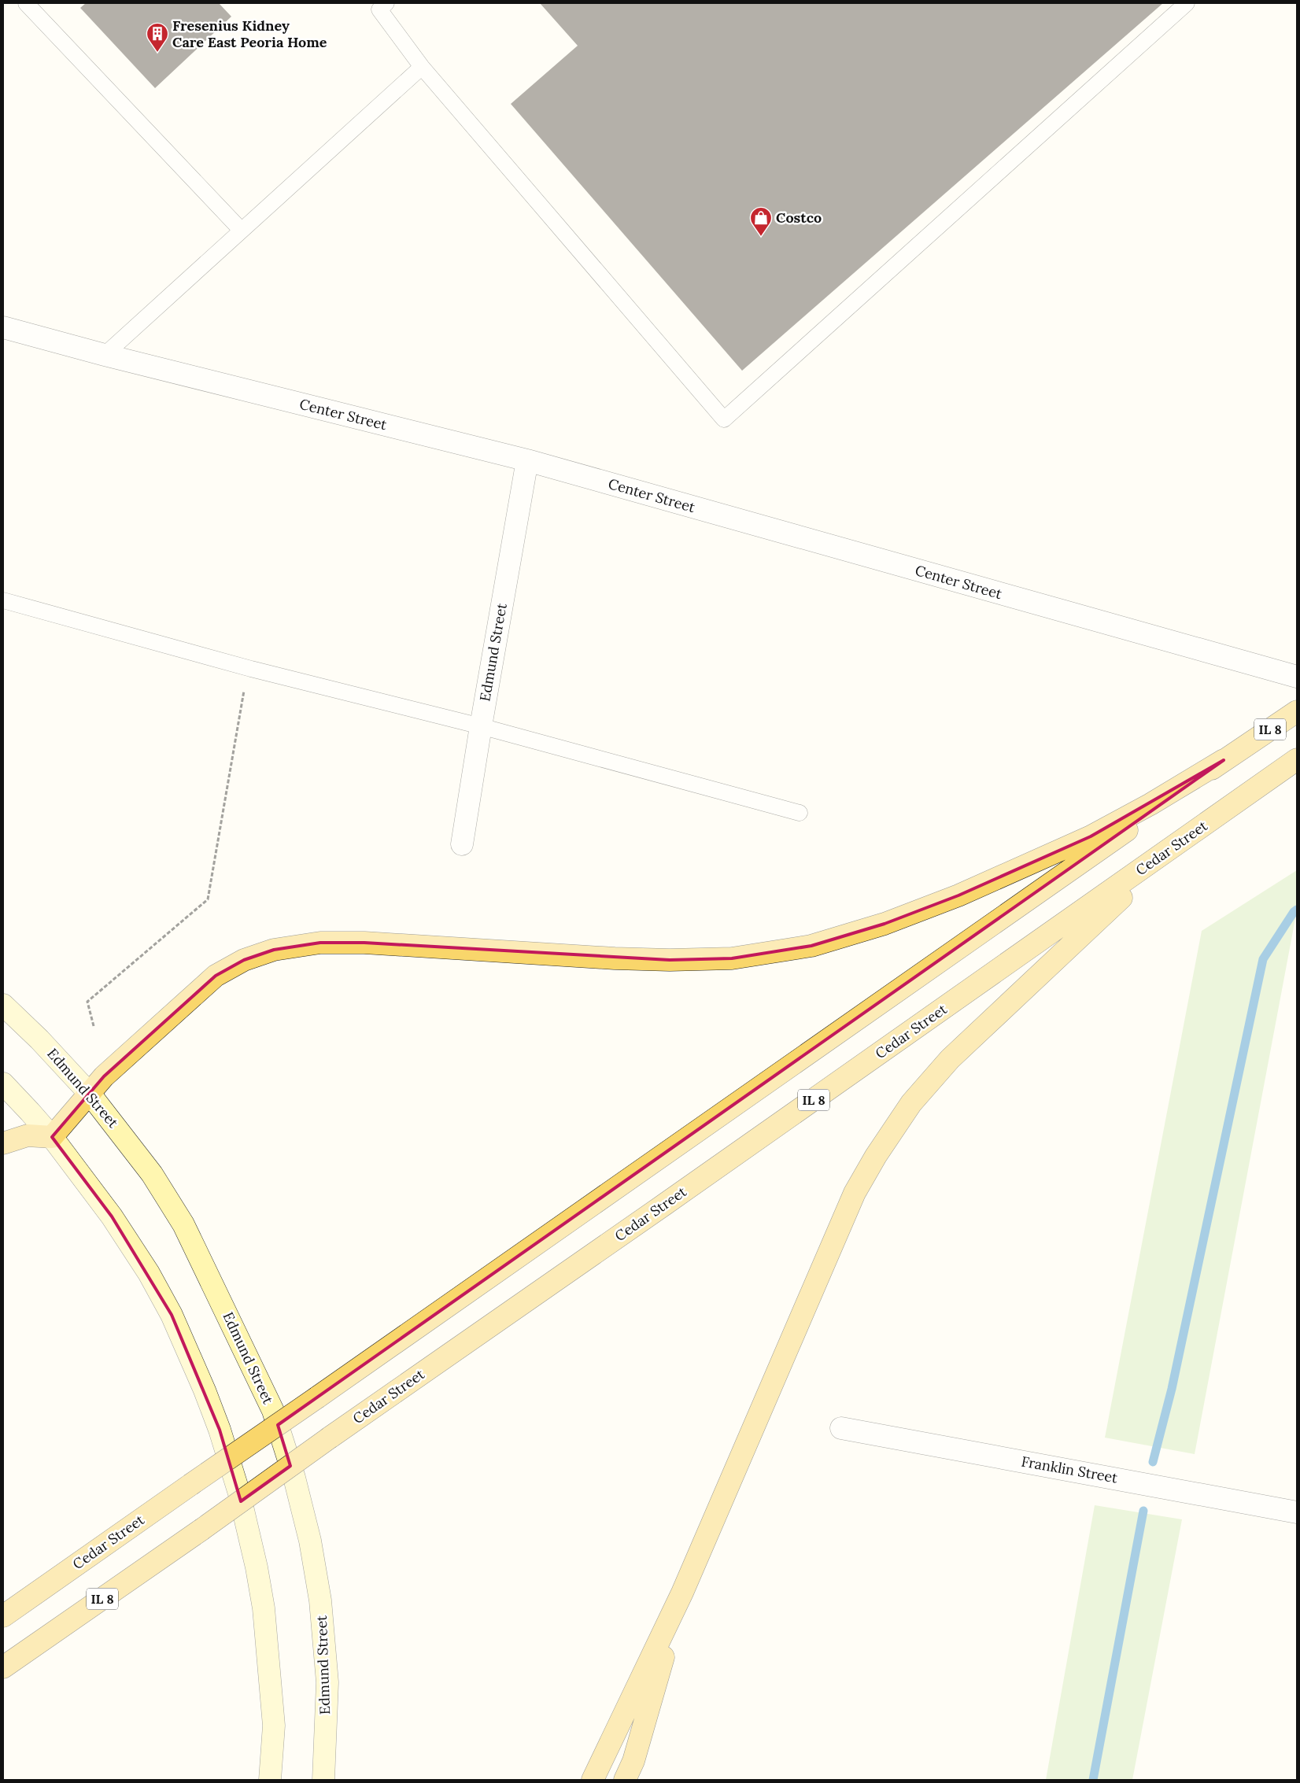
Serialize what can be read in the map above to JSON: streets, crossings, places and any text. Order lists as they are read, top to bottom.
{
  "streets": {
    "main road": ["Edmund Street", "IL 8", "Cedar Street"],
    "street": ["Center Street", "Franklin Street"]
  },
  "crossings": [
    ["Center Street", "Edmund Street"]
  ],
  "places": {
    "building": ["Fresenius Kidney Care East Peoria Home"],
    "shop": ["Costco"]
  }
}
